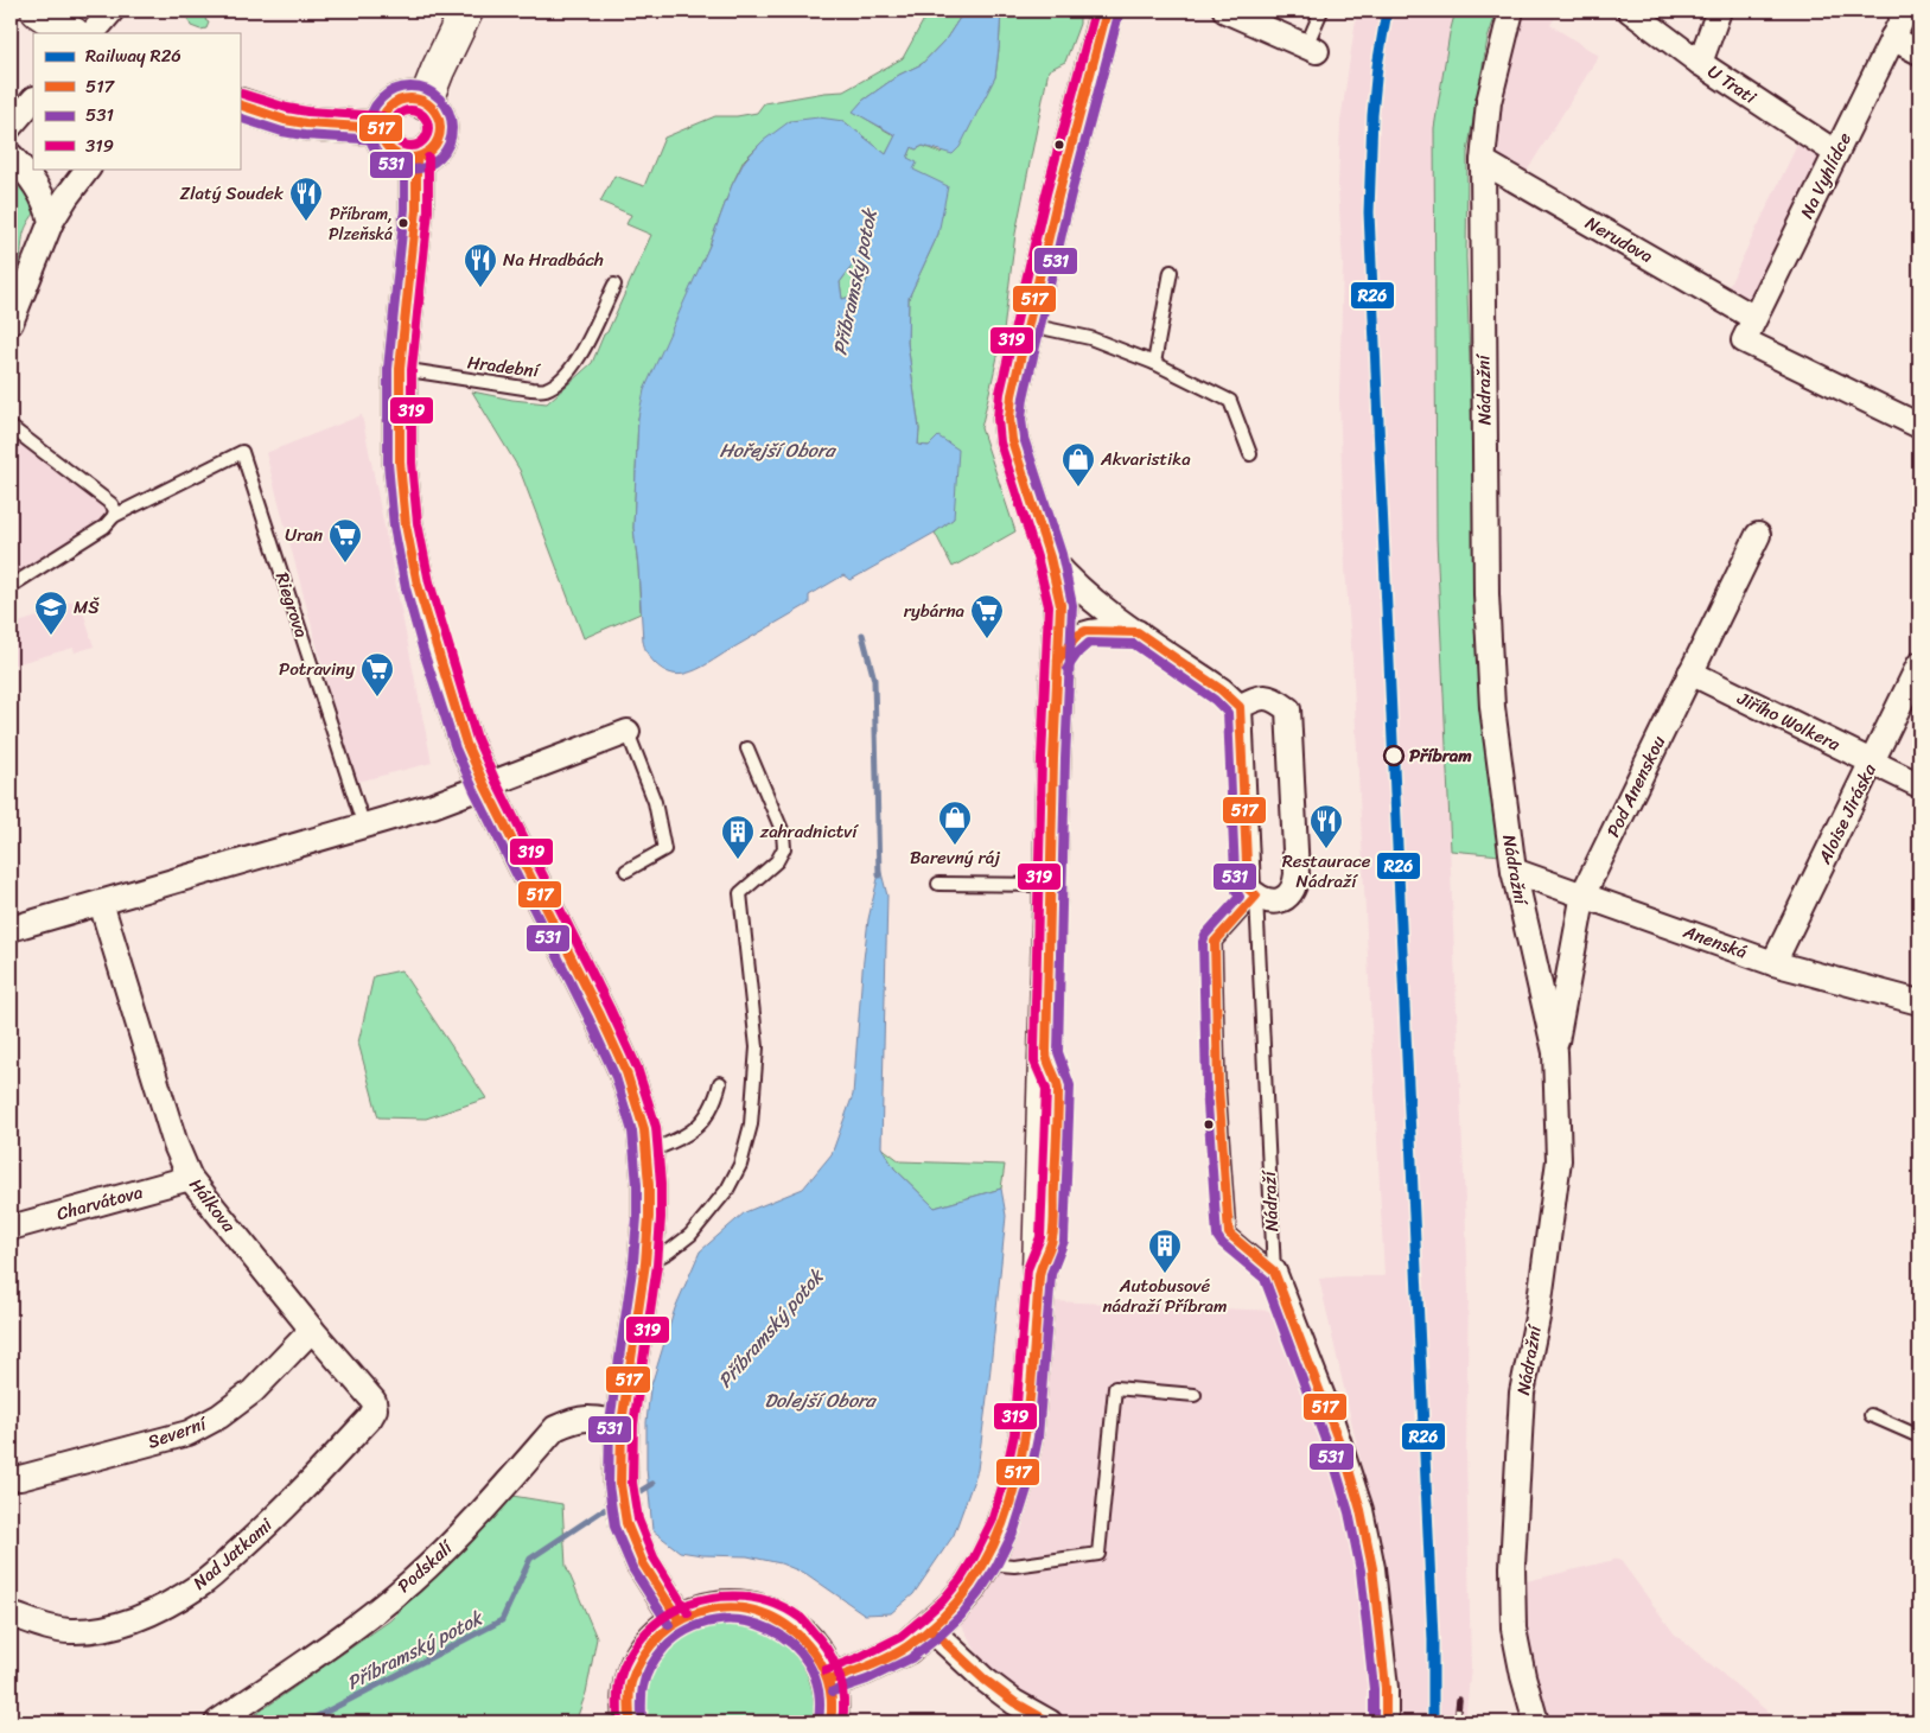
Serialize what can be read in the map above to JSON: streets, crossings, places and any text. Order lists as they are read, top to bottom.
{
  "streets": {
    "street": [
      "U Trati",
      "Na Vyhlídce",
      "Nerudova",
      "Nádražní",
      "Jiřího Wolkera",
      "Pod Anenskou",
      "Aloise Jiráska",
      "Anenská",
      "Nádraží",
      "Charvátova",
      "Hálkova",
      "Severní",
      "Nad Jatkami",
      "Podskalí"
    ],
    "lane": ["Hradební", "Riegrova"]
  },
  "crossings": [
    ["U Trati", "Na Vyhlídce"],
    ["Na Vyhlídce", "Nerudova"],
    ["Nerudova", "Nádražní"],
    ["Nádražní", "Pod Anenskou"],
    ["Nádražní", "Anenská"],
    ["Jiřího Wolkera", "Pod Anenskou"],
    ["Jiřího Wolkera", "Aloise Jiráska"],
    ["Pod Anenskou", "Anenská"],
    ["Aloise Jiráska", "Anenská"],
    ["Charvátova", "Hálkova"],
    ["Hálkova", "Severní"],
    ["Hálkova", "Nad Jatkami"]
  ],
  "water": ["Příbramský potok", "Hořejší Obora", "Dolejší Obora"],
  "places": {
    "restaurant": ["Zlatý Soudek", "Na Hradbách", "Restaurace Nádraží"],
    "other": ["Příbram, Plzeňská", "Příbram"],
    "shop": ["Akvaristika", "Barevný ráj"],
    "supermarket": ["Uran", "rybárna", "Potraviny"],
    "school or university": ["MŠ"],
    "building": ["zahradnictví", "Autobusové nádraží Příbram"]
  },
  "lines": [
    "rail line R26",
    "transit line 517",
    "transit line 319",
    "transit line 531"
  ],
  "legend": [
    "Railway R26",
    "517",
    "531",
    "319"
  ]
}
